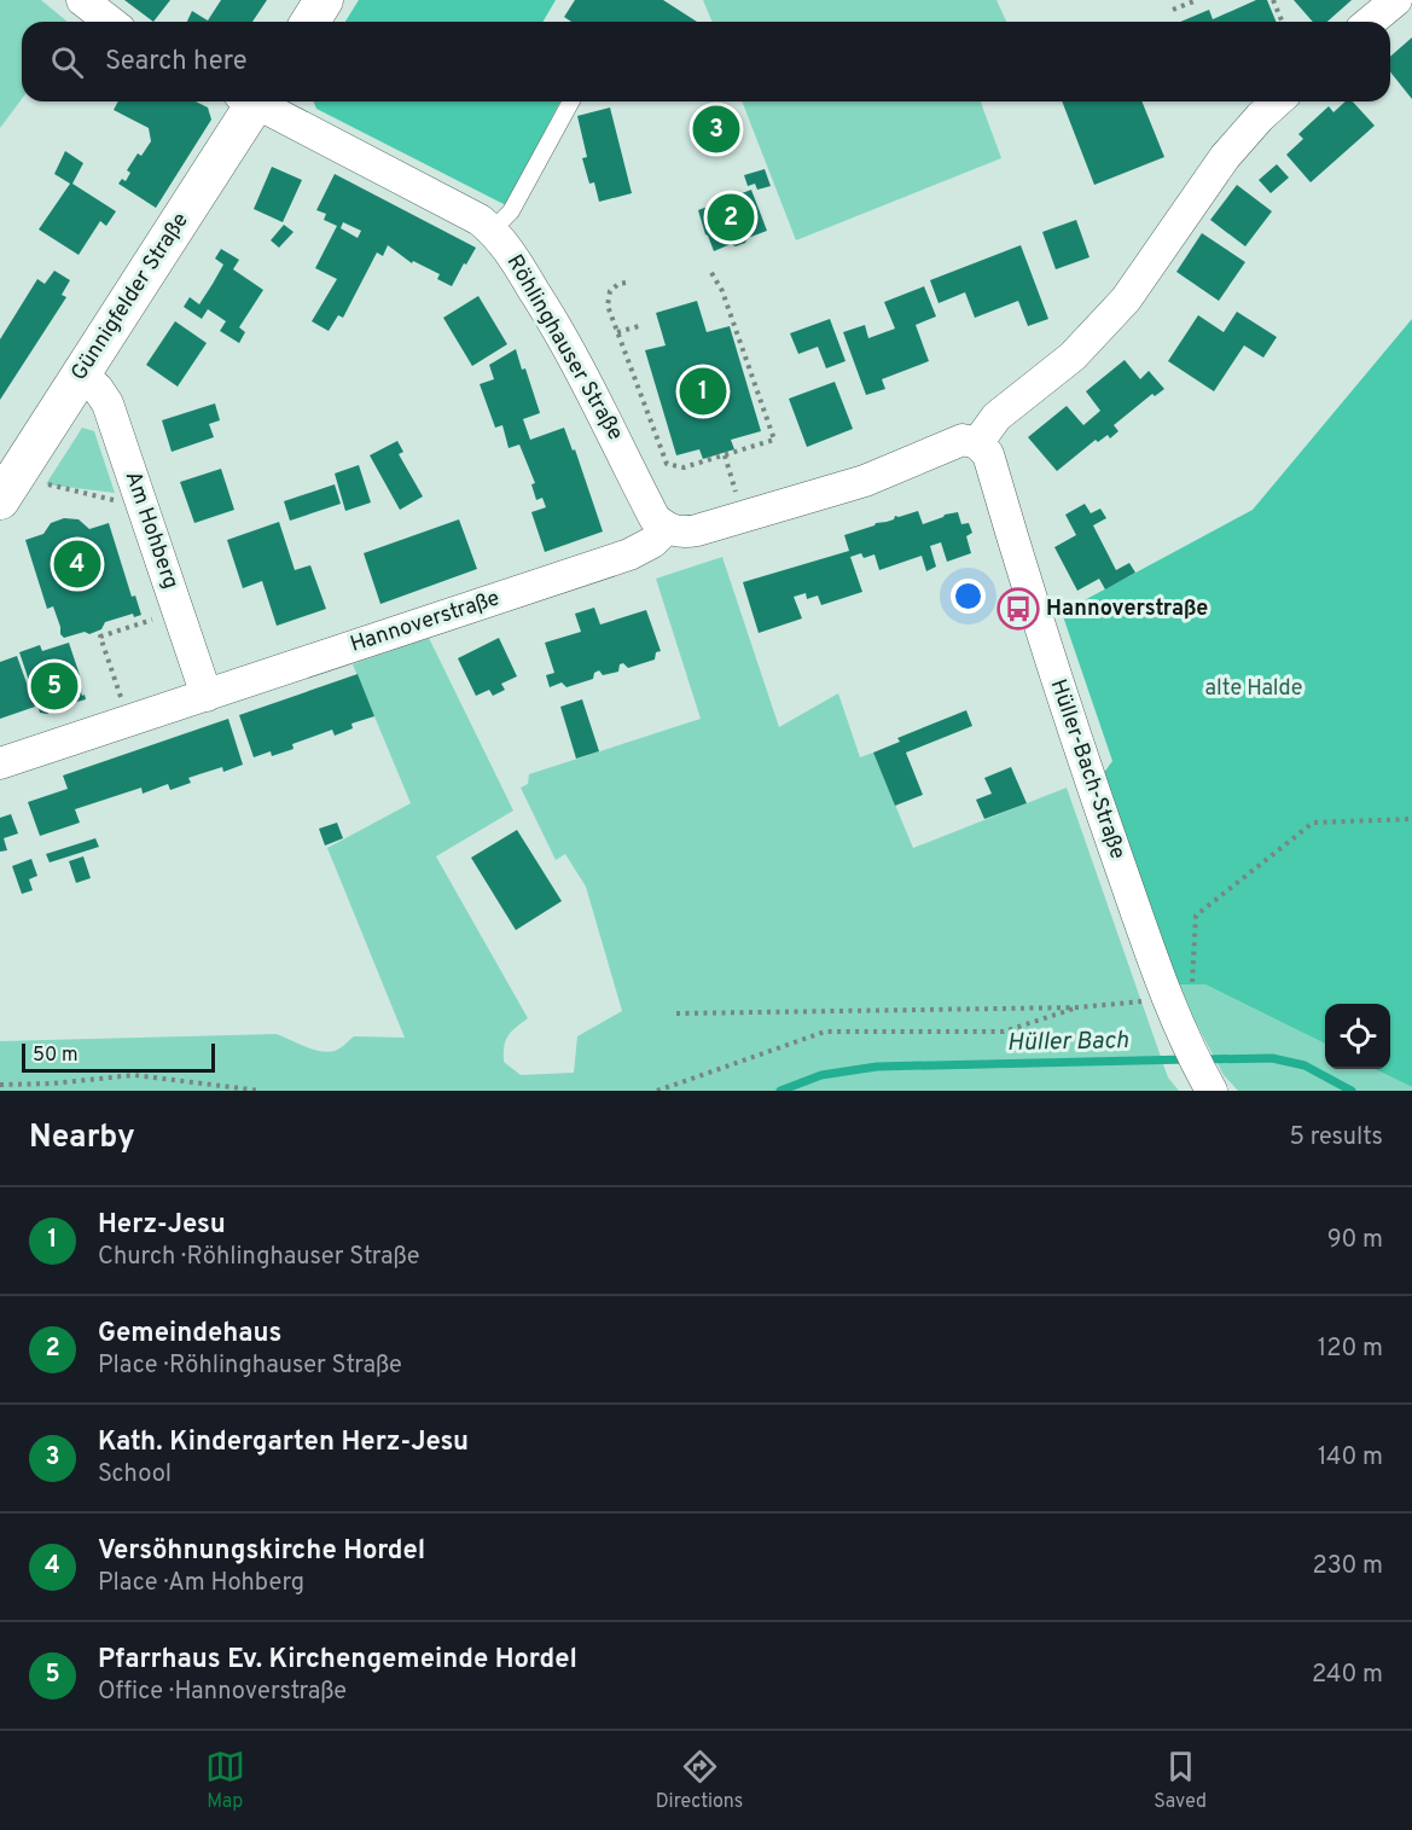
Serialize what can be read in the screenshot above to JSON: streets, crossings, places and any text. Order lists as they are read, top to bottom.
{
  "streets": {
    "street": [
      "Günnigfelder Straße",
      "Röhlinghauser Straße",
      "Am Hohberg",
      "Hannoverstraße",
      "Hüller-Bach-Straße"
    ]
  },
  "crossings": [
    ["Günnigfelder Straße", "Am Hohberg"],
    ["Röhlinghauser Straße", "Hannoverstraße"],
    ["Am Hohberg", "Hannoverstraße"]
  ],
  "water": ["Hüller Bach"],
  "parks": ["alte Halde"],
  "places": {
    "bus stop": ["Hannoverstraße"]
  },
  "scale_bar": "50 m",
  "page": {
    "search": "Search here",
    "pins": [
      "3",
      "2",
      "1",
      "4",
      "5"
    ],
    "scale": "50 m",
    "heading": ["Nearby", "5 results"],
    "list": [
      {
        "mark": "1",
        "name": "Herz-Jesu",
        "note": "Church · Röhlinghauser Straße",
        "value": "90 m"
      },
      {
        "mark": "2",
        "name": "Gemeindehaus",
        "note": "Place · Röhlinghauser Straße",
        "value": "120 m"
      },
      {
        "mark": "3",
        "name": "Kath. Kindergarten Herz-Jesu",
        "note": "School",
        "value": "140 m"
      },
      {
        "mark": "4",
        "name": "Versöhnungskirche Hordel",
        "note": "Place · Am Hohberg",
        "value": "230 m"
      },
      {
        "mark": "5",
        "name": "Pfarrhaus Ev. Kirchengemeinde Hordel",
        "note": "Office · Hannoverstraße",
        "value": "240 m"
      }
    ],
    "nav": ["Map", "Directions", "Saved"]
  }
}
